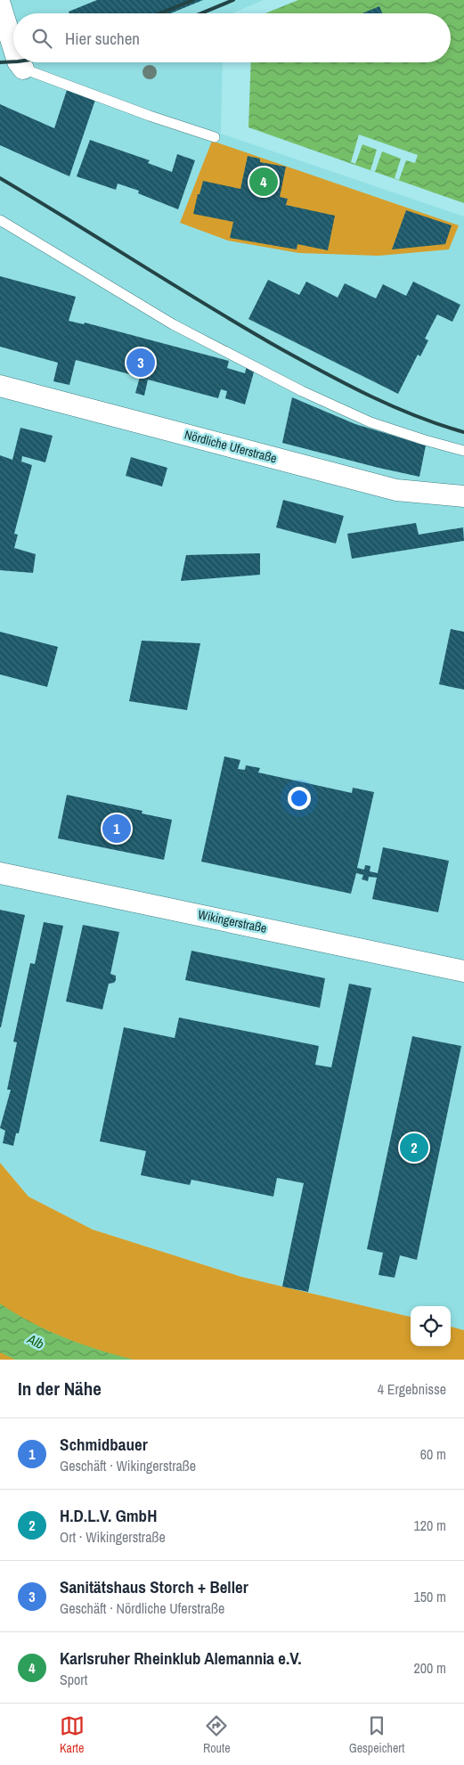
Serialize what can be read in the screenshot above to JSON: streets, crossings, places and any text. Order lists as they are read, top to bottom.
{
  "streets": {
    "street": ["Nördliche Uferstraße", "Wikingerstraße"]
  },
  "water": ["Alb"],
  "page": {
    "search": "Hier suchen",
    "pins": [
      "4",
      "3",
      "1",
      "2"
    ],
    "heading": ["In der Nähe", "4 Ergebnisse"],
    "list": [
      {
        "mark": "1",
        "name": "Schmidbauer",
        "note": "Geschäft · Wikingerstraße",
        "value": "60 m"
      },
      {
        "mark": "2",
        "name": "H.D.L.V. GmbH",
        "note": "Ort · Wikingerstraße",
        "value": "120 m"
      },
      {
        "mark": "3",
        "name": "Sanitätshaus Storch + Beller",
        "note": "Geschäft · Nördliche Uferstraße",
        "value": "150 m"
      },
      {
        "mark": "4",
        "name": "Karlsruher Rheinklub Alemannia e.V.",
        "note": "Sport",
        "value": "200 m"
      }
    ],
    "nav": ["Karte", "Route", "Gespeichert"]
  }
}
